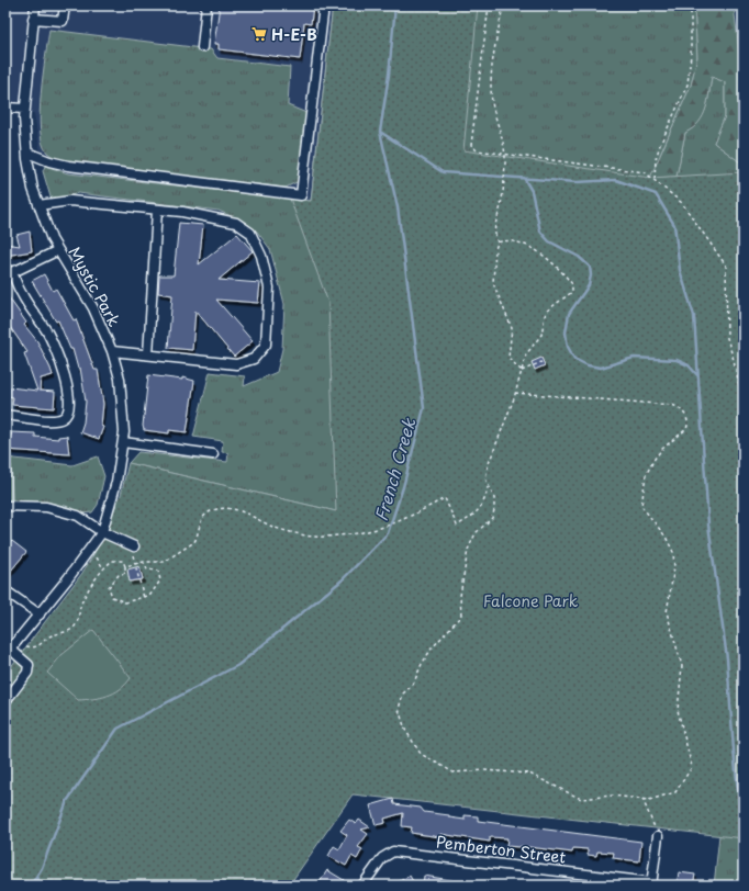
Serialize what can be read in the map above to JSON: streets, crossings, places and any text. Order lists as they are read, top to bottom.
{
  "streets": {
    "street": ["Mystic Park", "Pemberton Street"]
  },
  "water": ["French Creek"],
  "parks": ["Falcone Park"],
  "places": {
    "supermarket": ["H-E-B"]
  }
}
